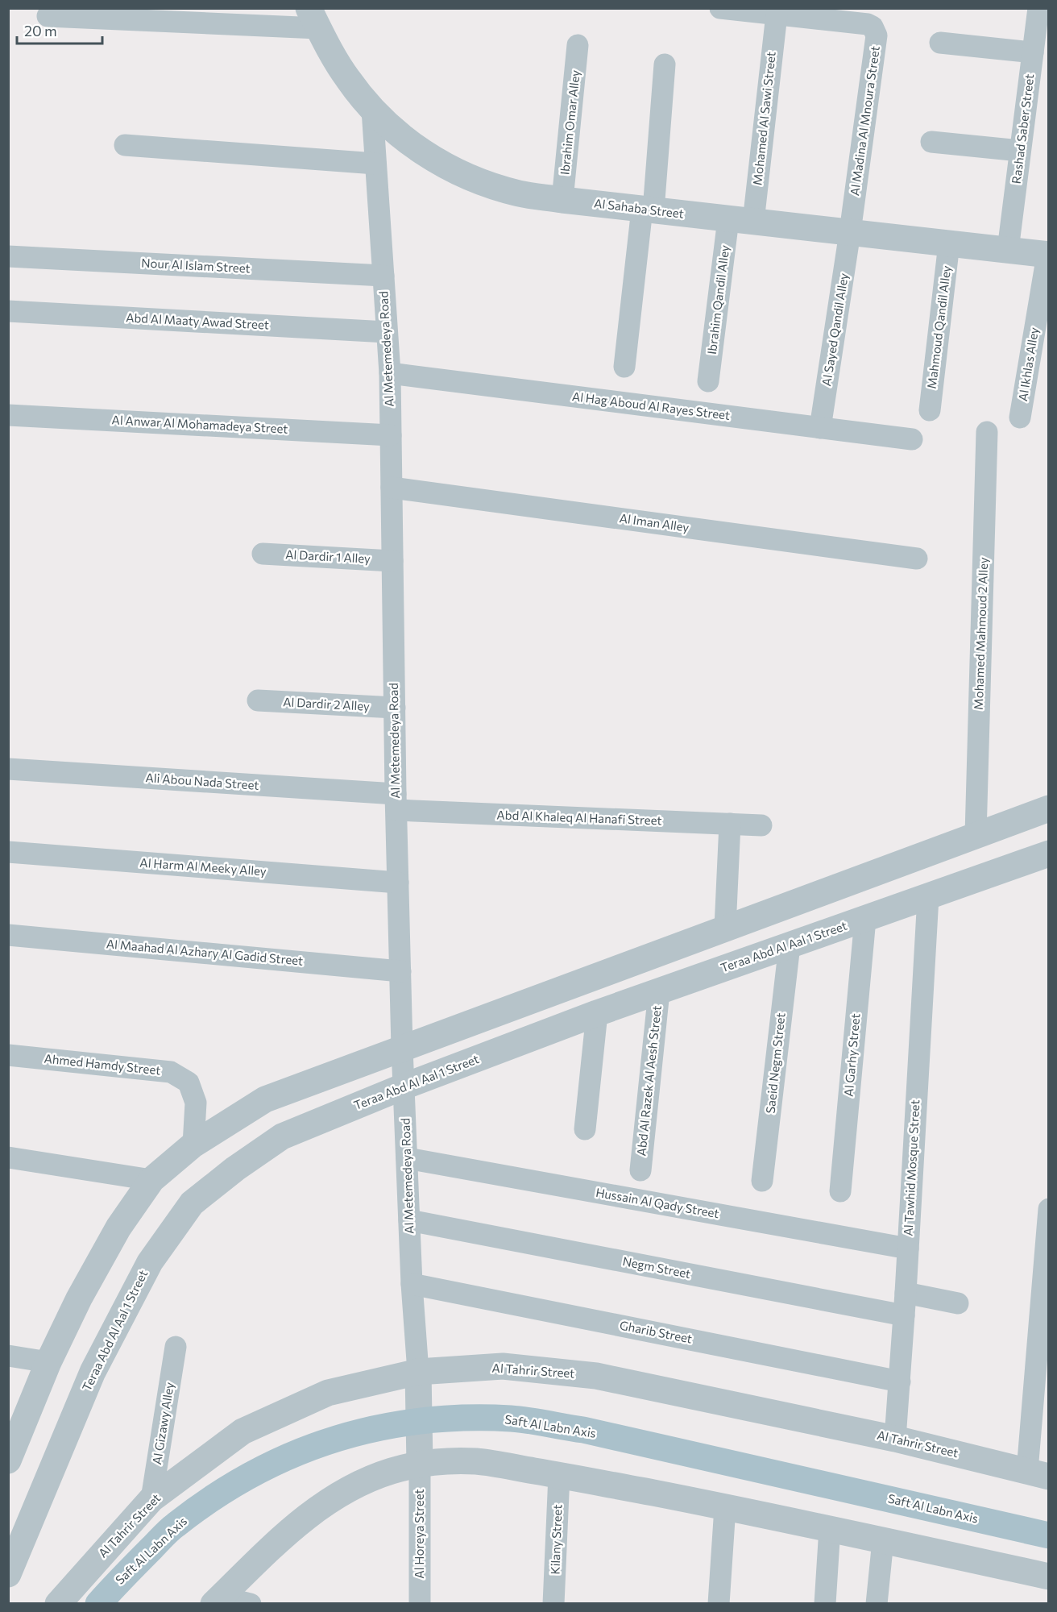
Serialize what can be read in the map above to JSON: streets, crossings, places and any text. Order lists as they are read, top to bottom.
{
  "streets": {
    "main road": ["Saft Al Labn Axis"],
    "street": [
      "Mohamed Al Sawi Street",
      "Al Madina Al Mnoura Street",
      "Ibrahim Omar Alley",
      "Rashad Saber Street",
      "Al Sahaba Street",
      "Nour Al Islam Street",
      "Ibrahim Qandil Alley",
      "Abd Al Maaty Awad Street",
      "Mahmoud Qandil Alley",
      "Al Sayed Qandil Alley",
      "Al Metemedeya Road",
      "Al Ikhlas Alley",
      "Al Hag Aboud Al Rayes Street",
      "Al Anwar Al Mohamadeya Street",
      "Al Iman Alley",
      "Al Dardir 1 Alley",
      "Mohamed Mahmoud 2 Alley",
      "Al Dardir 2 Alley",
      "Ali Abou Nada Street",
      "Abd Al Khaleq Al Hanafi Street",
      "Al Harm Al Meeky Alley",
      "Teraa Abd Al Aal 1 Street",
      "Al Maahad Al Azhary Al Gadid Street",
      "Al Garhy Street",
      "Saeid Negm Street",
      "Ahmed Hamdy Street",
      "Abd Al Razek Al Aesh Street",
      "Al Tawhid Mosque Street",
      "Hussain Al Qady Street",
      "Negm Street",
      "Gharib Street",
      "Al Tahrir Street",
      "Al Gizawy Alley",
      "Al Horeya Street",
      "Kilany Street"
    ]
  },
  "crossings": [
    ["Mohamed Al Sawi Street", "Al Madina Al Mnoura Street"],
    ["Mohamed Al Sawi Street", "Al Sahaba Street"],
    ["Mohamed Al Sawi Street", "Ibrahim Qandil Alley"],
    ["Al Madina Al Mnoura Street", "Al Sahaba Street"],
    ["Al Madina Al Mnoura Street", "Al Sayed Qandil Alley"],
    ["Ibrahim Omar Alley", "Al Sahaba Street"],
    ["Rashad Saber Street", "Al Sahaba Street"],
    ["Al Sahaba Street", "Ibrahim Qandil Alley"],
    ["Al Sahaba Street", "Mahmoud Qandil Alley"],
    ["Al Sahaba Street", "Al Sayed Qandil Alley"],
    ["Al Sahaba Street", "Al Metemedeya Road"],
    ["Al Sahaba Street", "Al Ikhlas Alley"],
    ["Nour Al Islam Street", "Al Metemedeya Road"],
    ["Abd Al Maaty Awad Street", "Al Metemedeya Road"],
    ["Al Sayed Qandil Alley", "Al Hag Aboud Al Rayes Street"],
    ["Al Metemedeya Road", "Al Hag Aboud Al Rayes Street"],
    ["Al Metemedeya Road", "Al Anwar Al Mohamadeya Street"],
    ["Al Metemedeya Road", "Al Iman Alley"],
    ["Al Metemedeya Road", "Al Dardir 1 Alley"],
    ["Al Metemedeya Road", "Al Dardir 2 Alley"],
    ["Al Metemedeya Road", "Ali Abou Nada Street"],
    ["Al Metemedeya Road", "Abd Al Khaleq Al Hanafi Street"],
    ["Al Metemedeya Road", "Al Harm Al Meeky Alley"],
    ["Al Metemedeya Road", "Teraa Abd Al Aal 1 Street"],
    ["Al Metemedeya Road", "Al Maahad Al Azhary Al Gadid Street"],
    ["Al Metemedeya Road", "Hussain Al Qady Street"],
    ["Al Metemedeya Road", "Negm Street"],
    ["Al Metemedeya Road", "Gharib Street"],
    ["Al Metemedeya Road", "Al Tahrir Street"],
    ["Ali Abou Nada Street", "Abd Al Khaleq Al Hanafi Street"],
    ["Teraa Abd Al Aal 1 Street", "Al Garhy Street"],
    ["Teraa Abd Al Aal 1 Street", "Saeid Negm Street"],
    ["Teraa Abd Al Aal 1 Street", "Abd Al Razek Al Aesh Street"],
    ["Teraa Abd Al Aal 1 Street", "Al Tawhid Mosque Street"],
    ["Al Tawhid Mosque Street", "Hussain Al Qady Street"],
    ["Al Tawhid Mosque Street", "Negm Street"],
    ["Al Tawhid Mosque Street", "Gharib Street"],
    ["Al Tawhid Mosque Street", "Al Tahrir Street"],
    ["Al Tahrir Street", "Al Gizawy Alley"]
  ],
  "scale_bar": "20 m"
}
